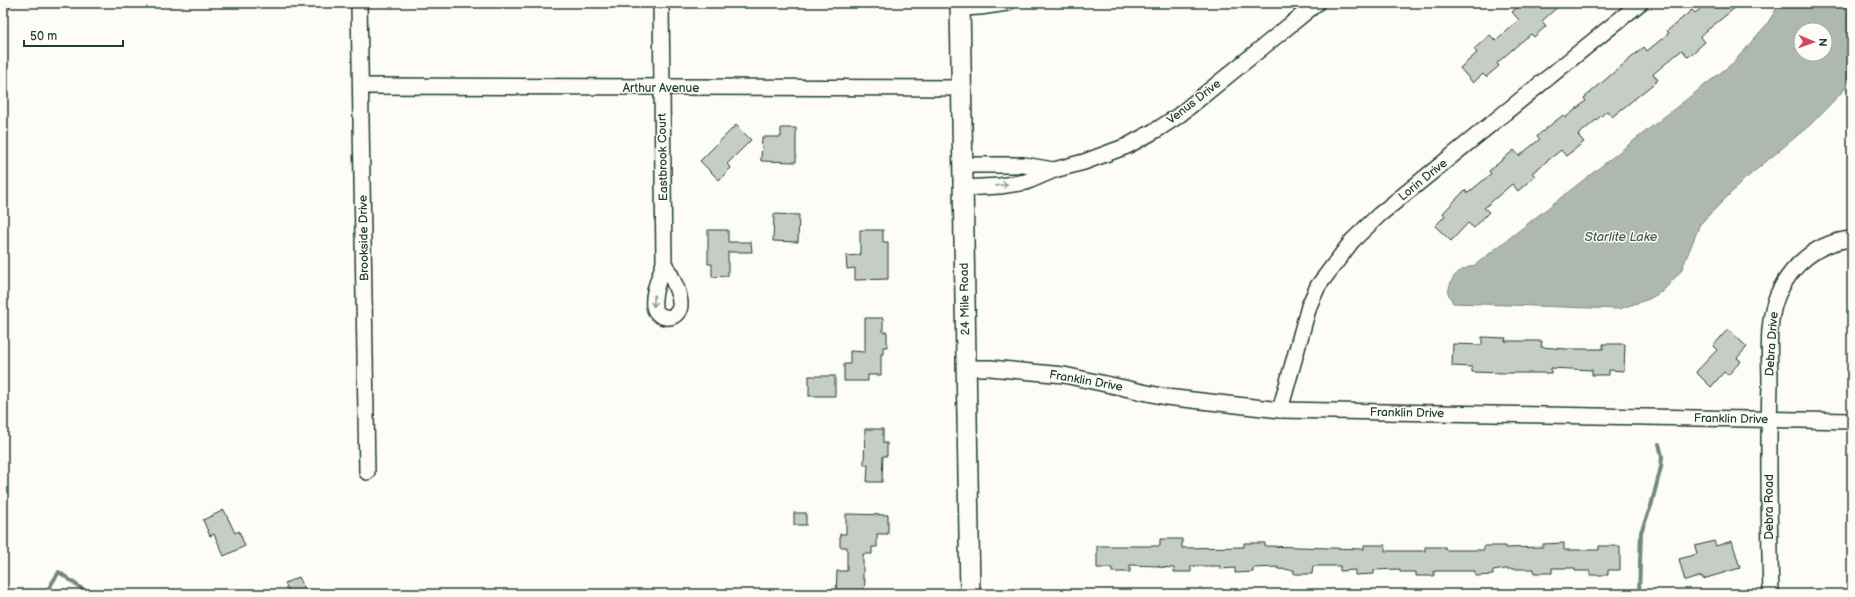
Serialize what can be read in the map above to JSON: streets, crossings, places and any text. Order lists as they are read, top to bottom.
{
  "streets": {
    "street": [
      "Arthur Avenue",
      "Venus Drive",
      "Eastbrook Court",
      "Lorin Drive",
      "Brookside Drive",
      "24 Mile Road",
      "Debra Drive",
      "Franklin Drive",
      "Debra Road"
    ]
  },
  "crossings": [
    ["Arthur Avenue", "Eastbrook Court"],
    ["Arthur Avenue", "Brookside Drive"],
    ["Arthur Avenue", "24 Mile Road"],
    ["Venus Drive", "24 Mile Road"],
    ["Lorin Drive", "Franklin Drive"],
    ["24 Mile Road", "Franklin Drive"],
    ["Debra Drive", "Franklin Drive"],
    ["Debra Drive", "Debra Road"],
    ["Franklin Drive", "Debra Road"]
  ],
  "water": ["Starlite Lake"],
  "scale_bar": "50 m",
  "north": "right"
}
